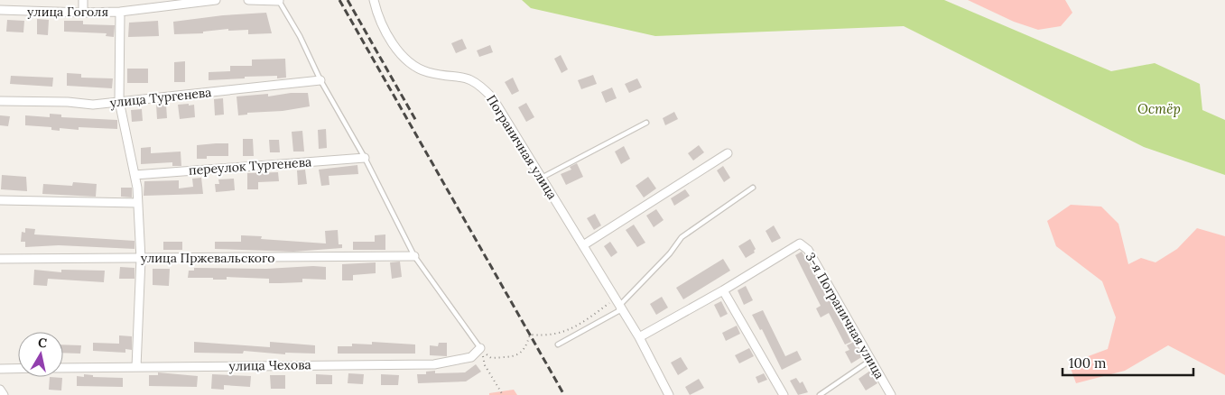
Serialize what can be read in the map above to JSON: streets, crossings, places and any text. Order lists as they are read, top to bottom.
{
  "streets": {
    "street": [
      "улица Гоголя",
      "улица Тургенева",
      "Пограничная улица",
      "переулок Тургенева",
      "улица Пржевальского",
      "3-я Пограничная улица",
      "улица Чехова"
    ]
  },
  "water": ["Остёр"],
  "scale_bar": "100 m",
  "north": "top"
}
